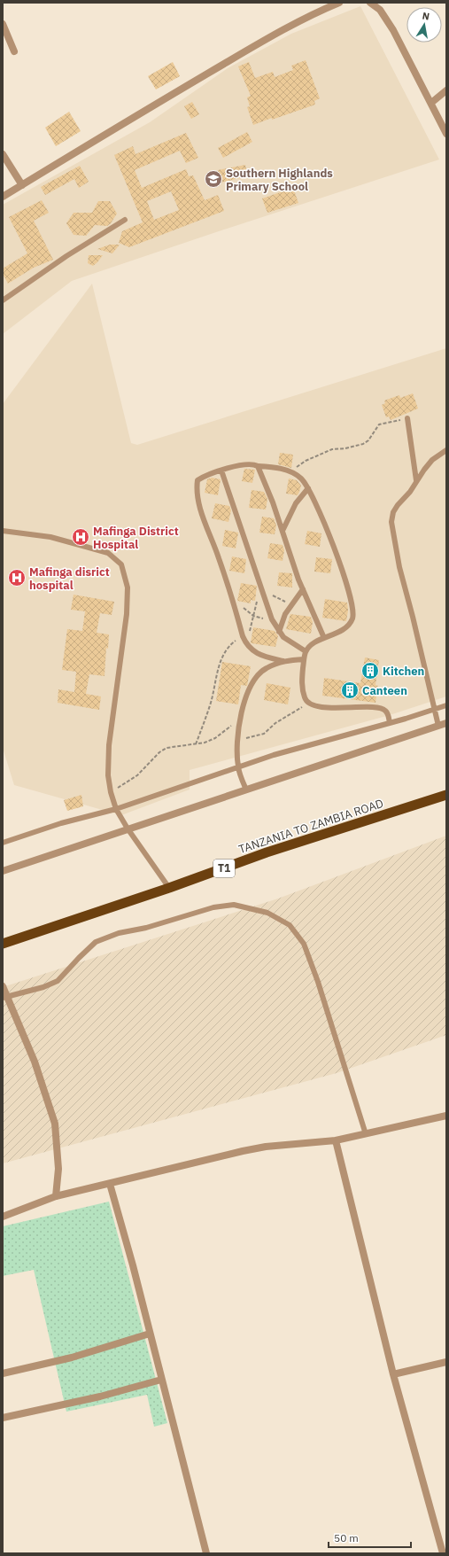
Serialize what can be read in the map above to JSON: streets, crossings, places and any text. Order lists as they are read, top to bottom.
{
  "streets": {
    "highway": ["TANZANIA TO ZAMBIA ROAD", "T1"]
  },
  "places": {
    "school or university": ["Southern Highlands Primary School"],
    "hospital": ["Mafinga District Hospital", "Mafinga disrict hospital"],
    "building": ["Kitchen", "Canteen"]
  },
  "scale_bar": "50 m",
  "north": "top"
}
